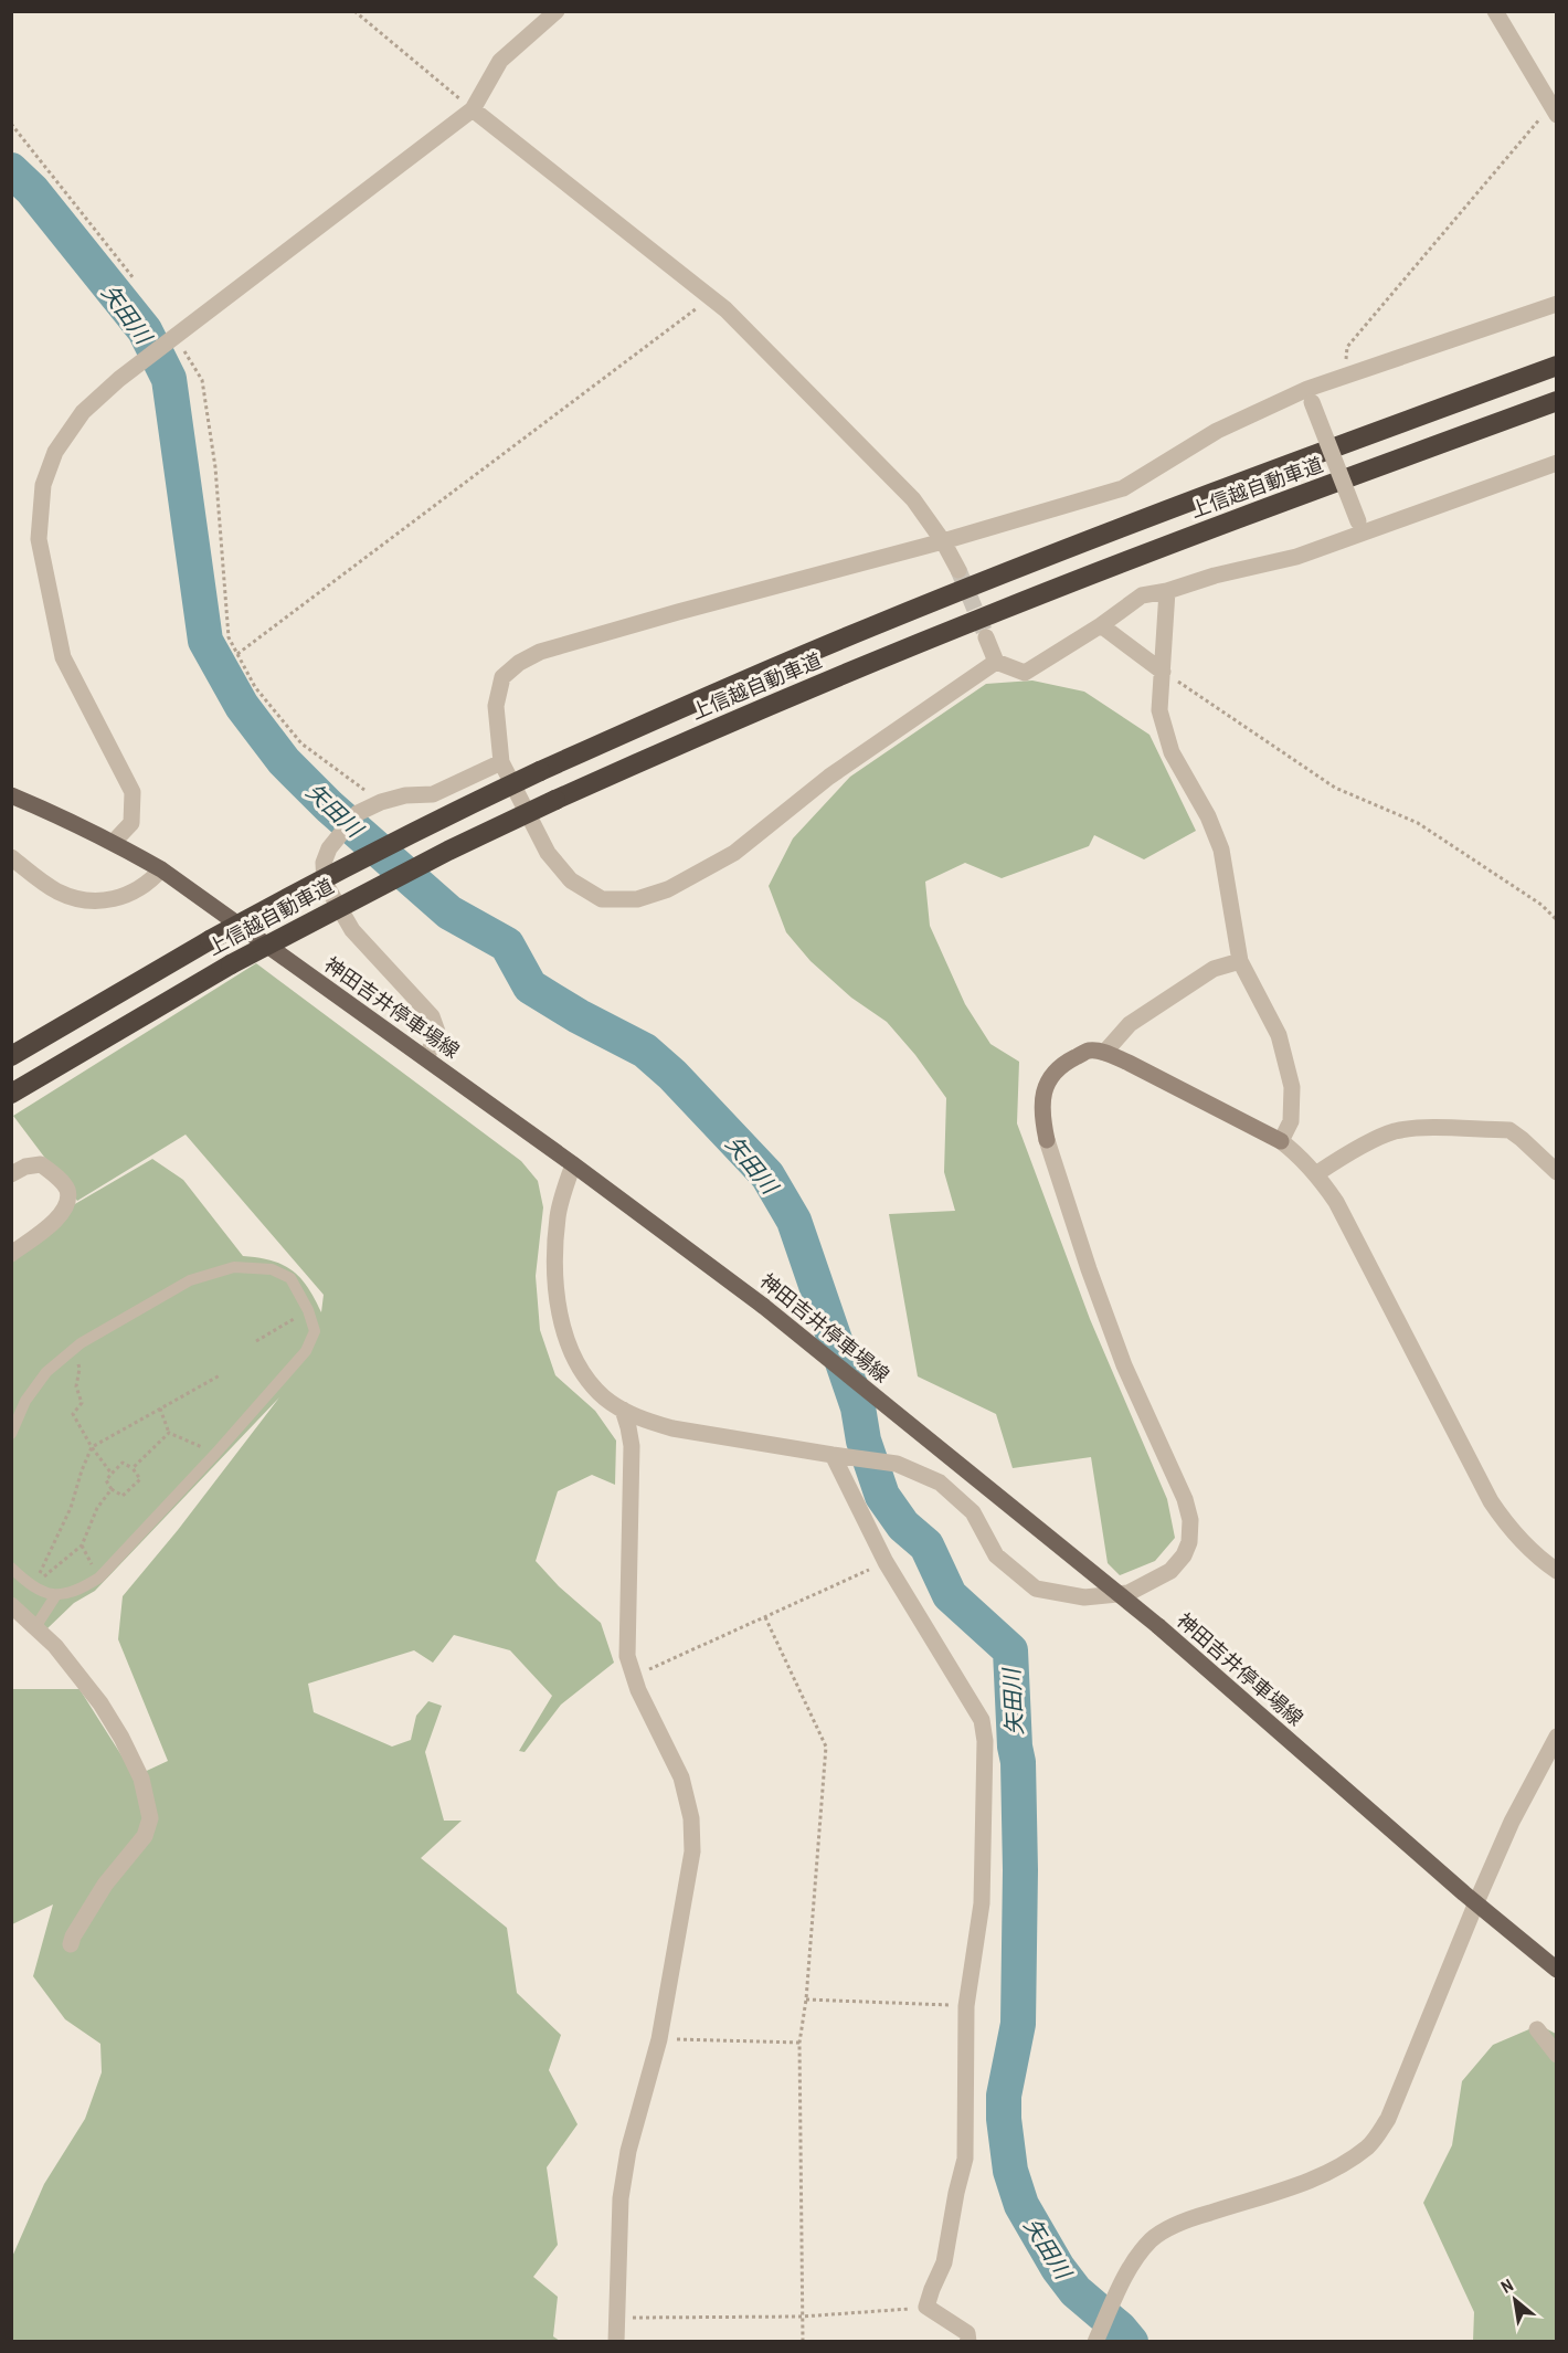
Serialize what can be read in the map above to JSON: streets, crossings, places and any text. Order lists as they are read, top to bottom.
{
  "streets": {
    "highway": ["上信越自動車道"],
    "main road": ["神田吉井停車場線"]
  },
  "water": ["矢田川"],
  "north": "top left"
}
